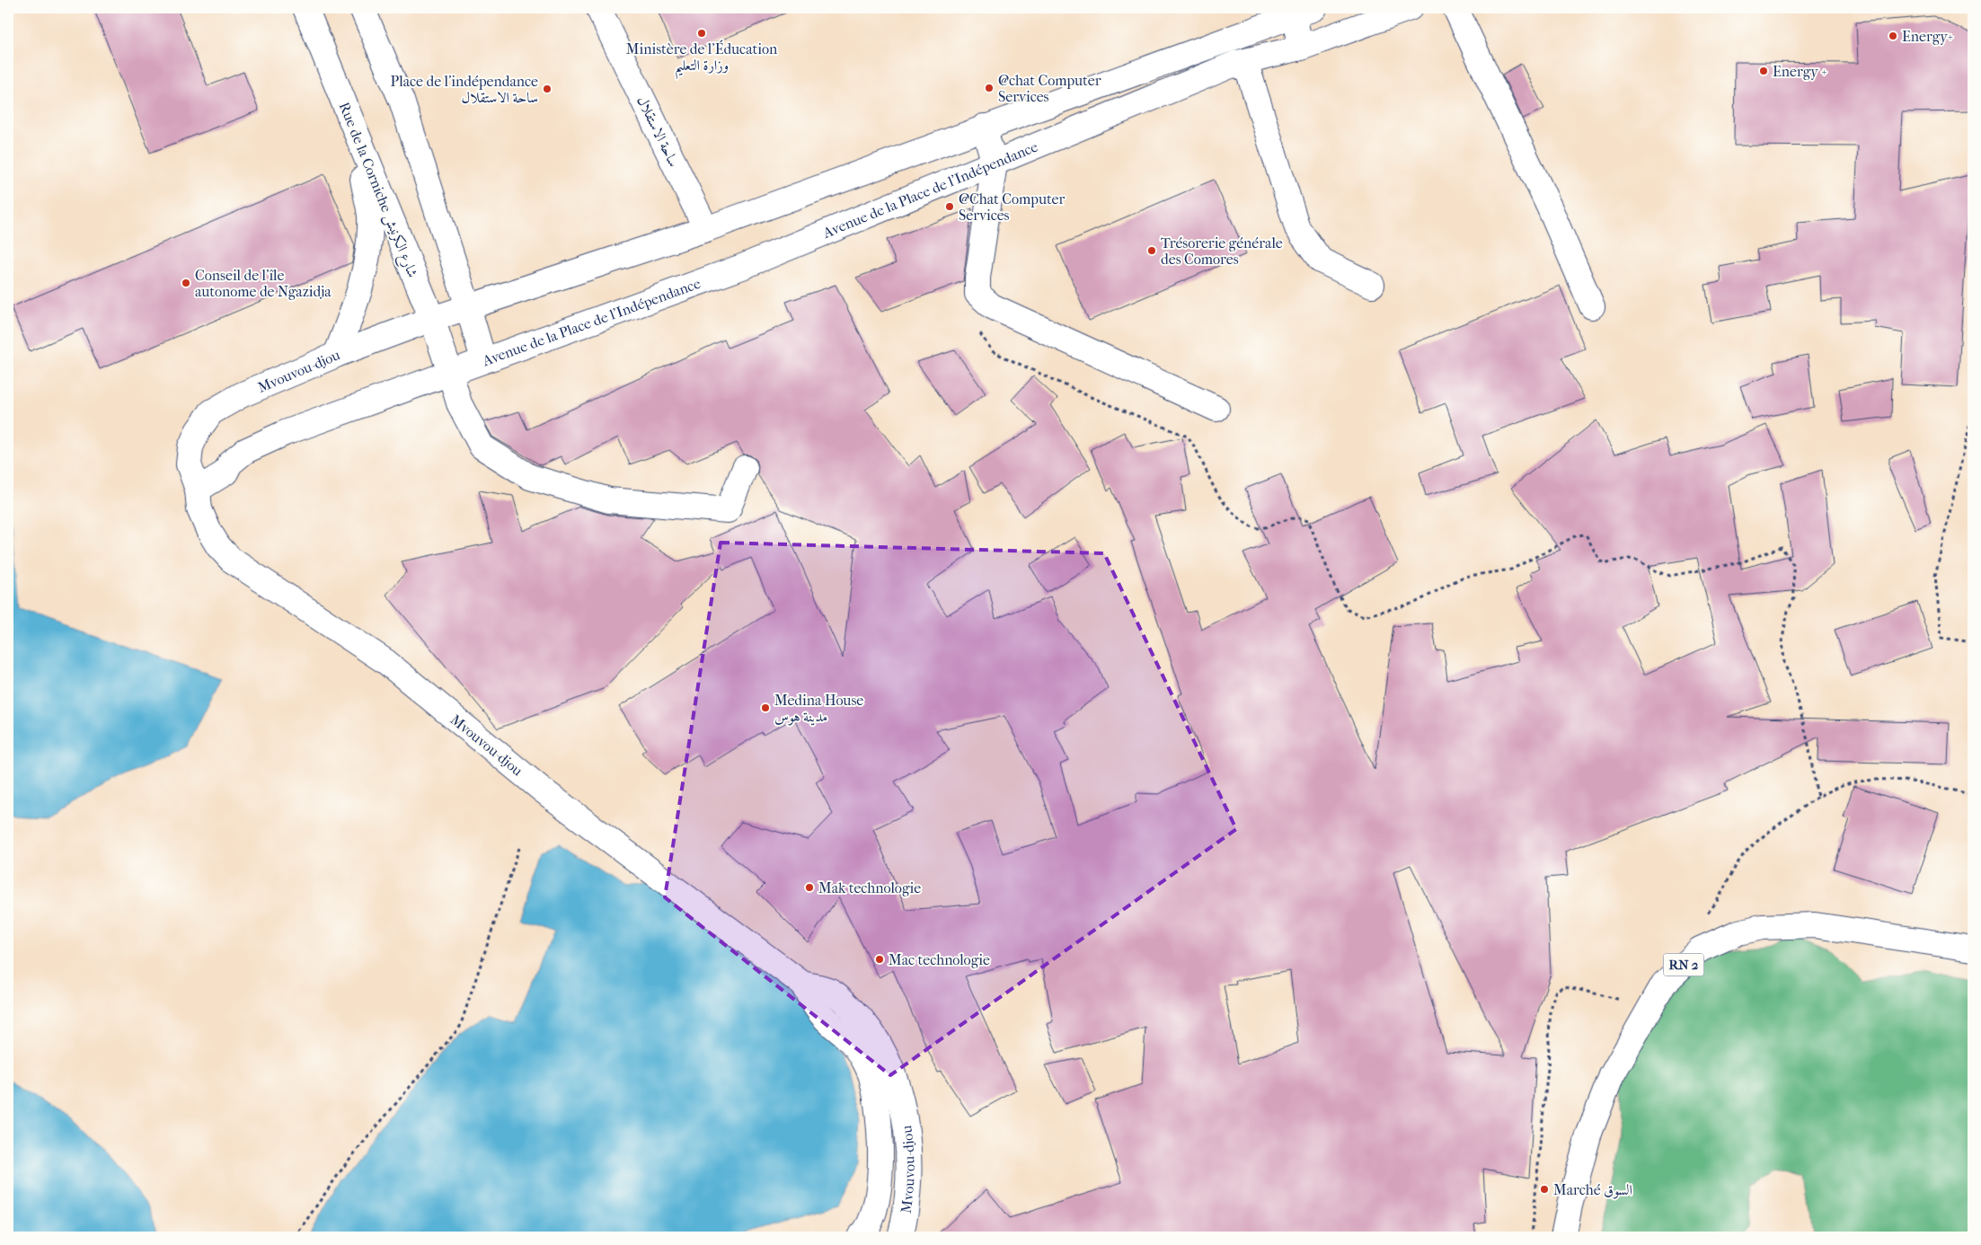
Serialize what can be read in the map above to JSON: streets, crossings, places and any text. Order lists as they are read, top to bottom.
{
  "streets": {
    "main road": [
      "ساحة الاستقلال",
      "Rue de la Corniche شارع الكرنيش",
      "Avenue de la Place de l'Indépendance",
      "Mvouvou-djou",
      "RN 2"
    ]
  },
  "crossings": [
    ["Rue de la Corniche شارع الكرنيش", "Avenue de la Place de l'Indépendance"],
    ["Rue de la Corniche شارع الكرنيش", "Mvouvou-djou"]
  ],
  "places": [
    "Ministère de l'Éducation وزارة التعليم",
    "Energy+",
    "Energy +",
    "@chat Computer Services",
    "Place de l'indépendance ساحة الاستقلال",
    "@Chat Computer Services",
    "Trésorerie générale des Comores",
    "Conseil de l'île autonome de Ngazidja",
    "Medina House مدينة هوس",
    "Mak technologie",
    "Mac technologie",
    "Marché السوق"
  ]
}
